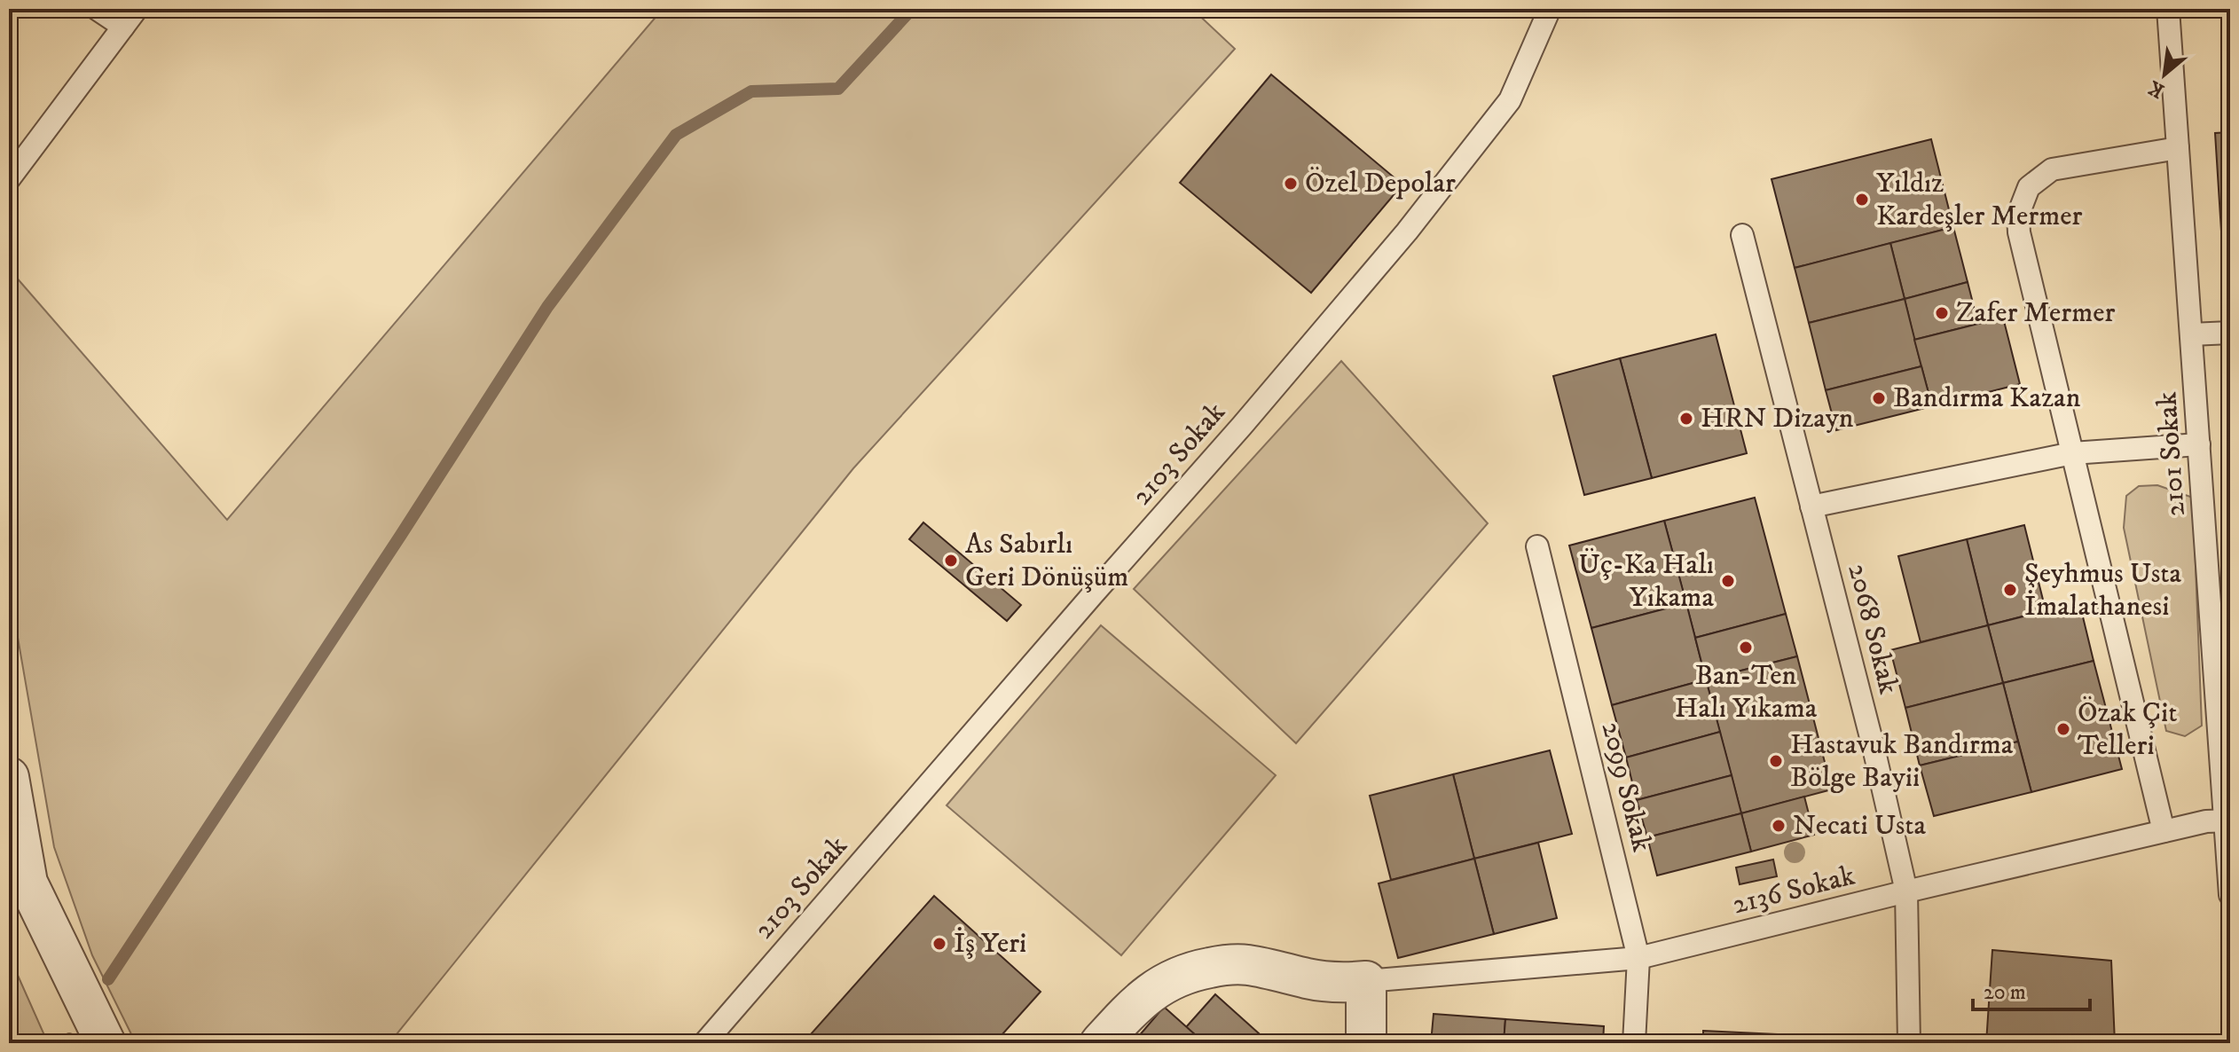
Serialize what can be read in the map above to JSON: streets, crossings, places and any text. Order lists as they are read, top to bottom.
{
  "streets": {
    "lane": [
      "2103 Sokak",
      "2101 Sokak",
      "2068 Sokak",
      "2099 Sokak",
      "2136 Sokak"
    ]
  },
  "crossings": [
    ["2101 Sokak", "2136 Sokak"],
    ["2068 Sokak", "2136 Sokak"],
    ["2099 Sokak", "2136 Sokak"]
  ],
  "places": [
    "Özel Depolar",
    "Yıldız Kardeşler Mermer",
    "Zafer Mermer",
    "Bandırma Kazan",
    "HRN Dizayn",
    "As Sabırlı Geri Dönüşüm",
    "Üç-Ka Halı Yıkama",
    "Şeyhmus Usta İmalathanesi",
    "Ban-Ten Halı Yıkama",
    "Özak Çit Telleri",
    "Hastavuk Bandırma Bölge Bayii",
    "Necati Usta",
    "İş Yeri"
  ],
  "scale_bar": "20 m",
  "north": "bottom left"
}
